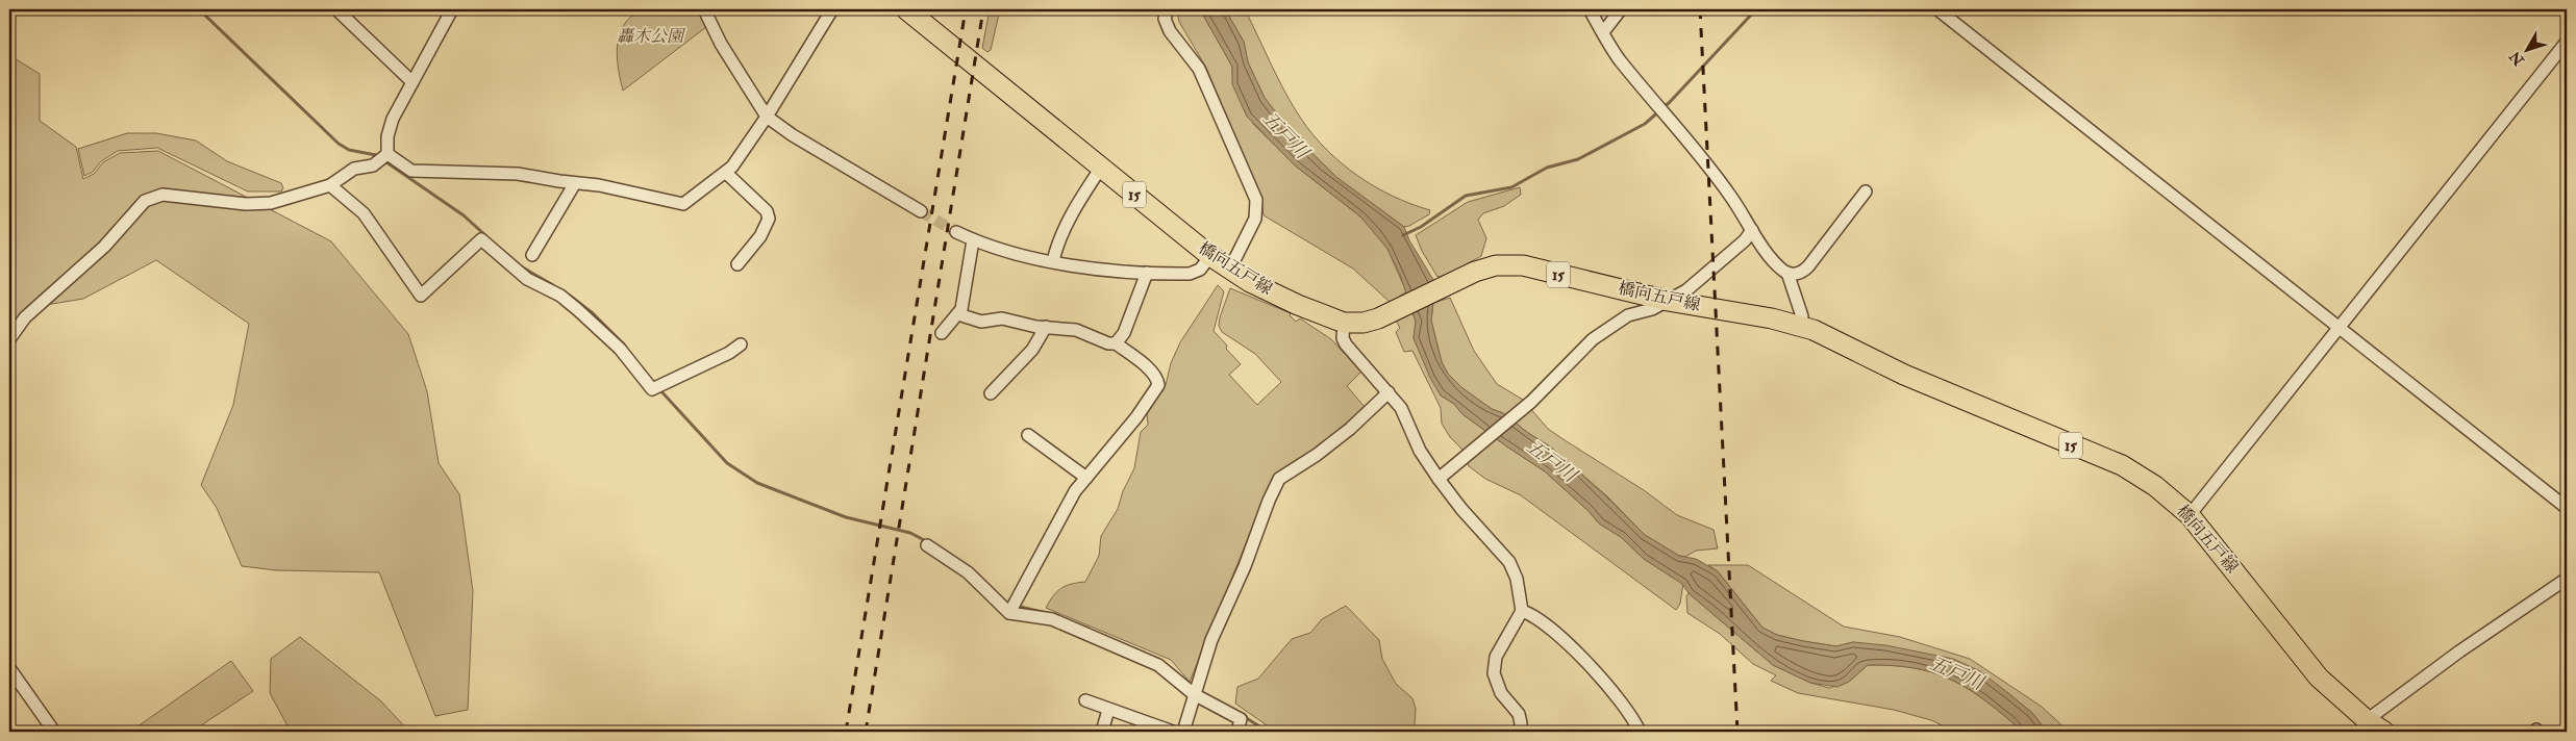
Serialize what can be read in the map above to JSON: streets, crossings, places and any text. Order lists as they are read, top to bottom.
{
  "streets": {
    "main road": ["15", "橋向五戸線"]
  },
  "water": ["五戸川"],
  "parks": ["轟木公園"],
  "north": "bottom left"
}
